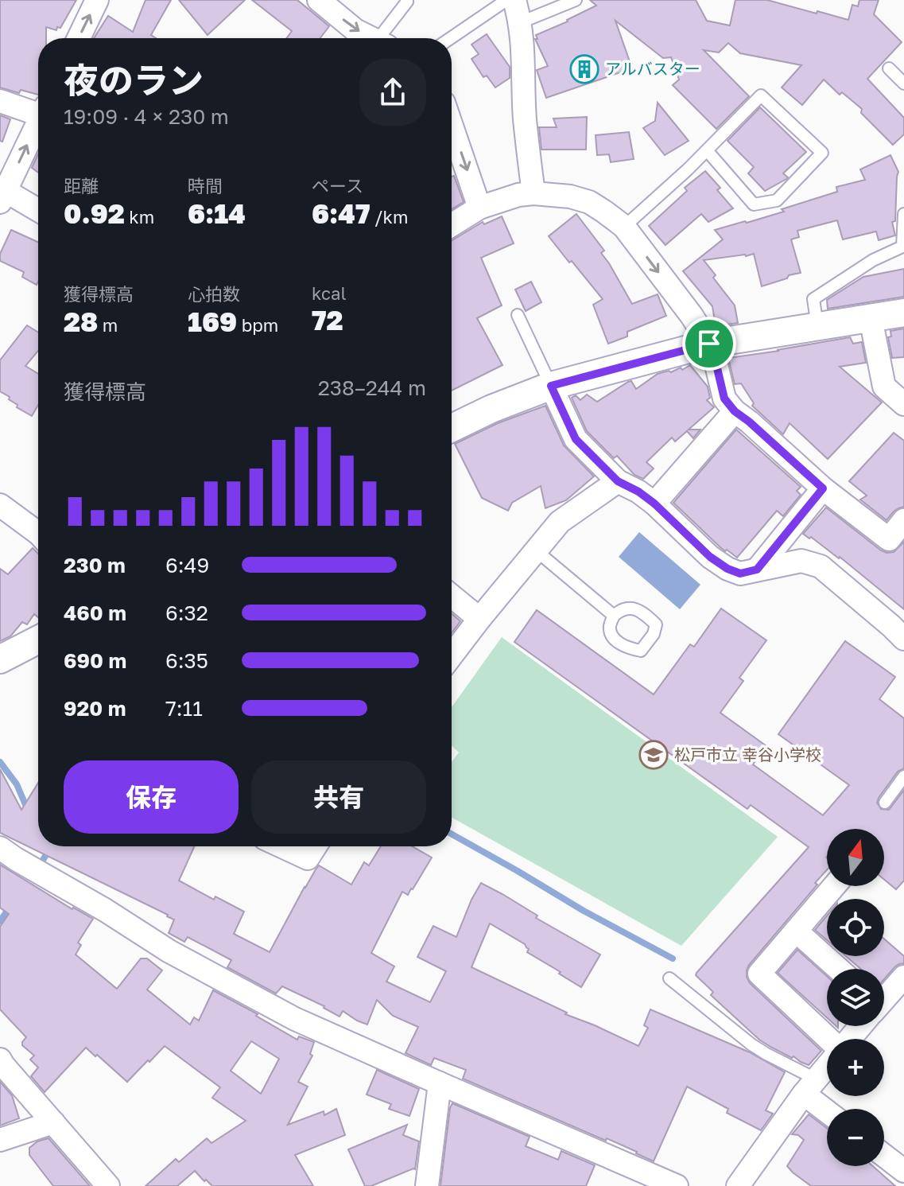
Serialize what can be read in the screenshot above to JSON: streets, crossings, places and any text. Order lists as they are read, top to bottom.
{
  "places": {
    "building": ["アルバスター"],
    "school or university": ["松戸市立 幸谷小学校"]
  },
  "north": "top",
  "page": {
    "heading": ["夜のラン", "19:09 · 4 × 230 m"],
    "stats": [
      ["距離", "0.92 km"],
      ["時間", "6:14"],
      ["ペース", "6:47 /km"],
      ["獲得標高", "28 m"],
      ["心拍数", "169 bpm"],
      ["kcal", "72"]
    ],
    "chart": ["獲得標高", "238–244 m"],
    "list": [
      {
        "name": "230 m",
        "note": "6:49"
      },
      {
        "name": "460 m",
        "note": "6:32"
      },
      {
        "name": "690 m",
        "note": "6:35"
      },
      {
        "name": "920 m",
        "note": "7:11"
      }
    ],
    "buttons": ["保存", "共有"],
    "map_buttons": ["+", "−"]
  }
}
